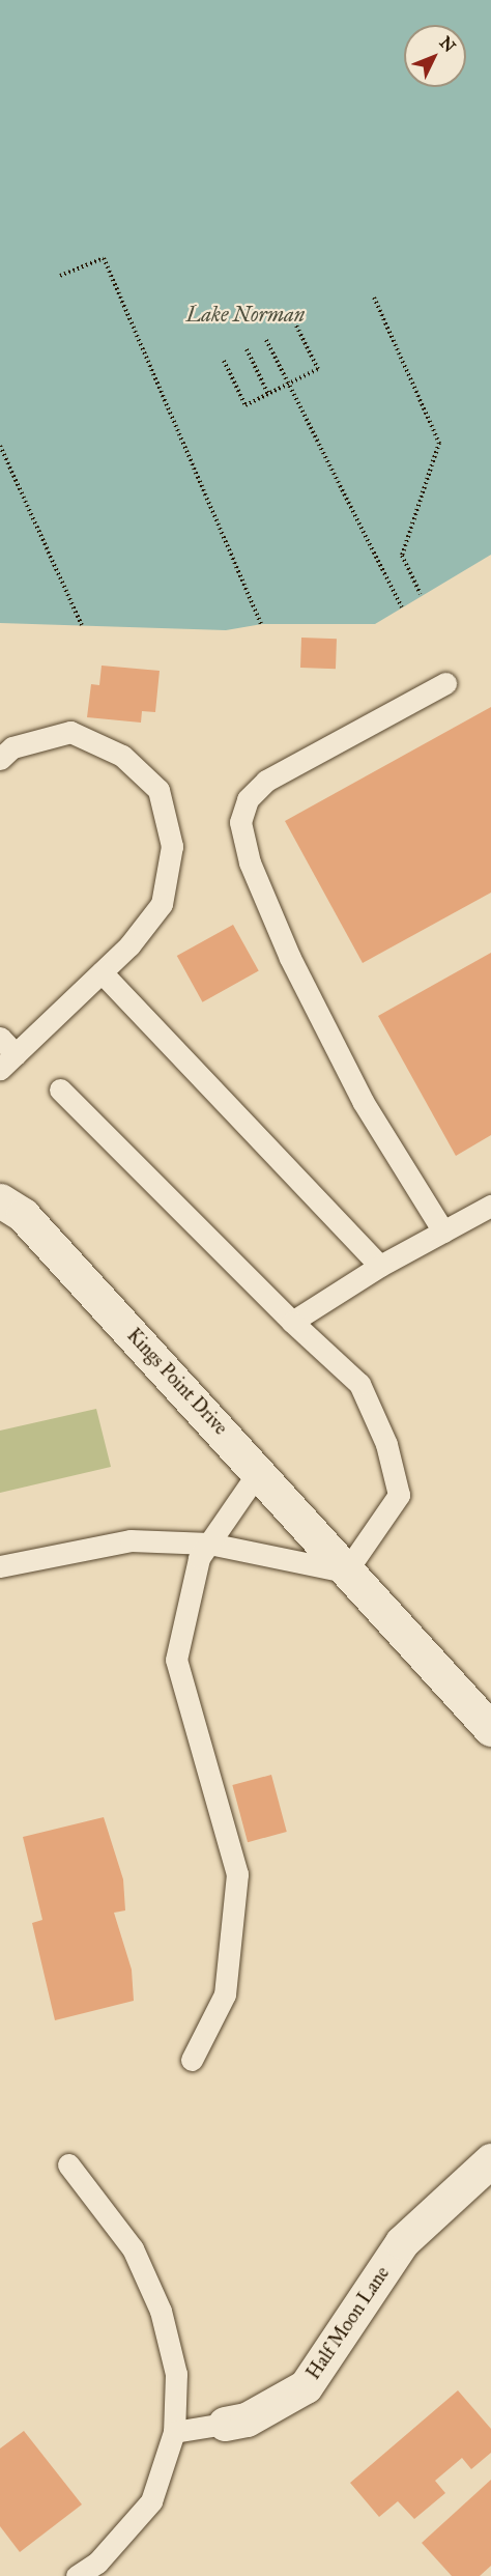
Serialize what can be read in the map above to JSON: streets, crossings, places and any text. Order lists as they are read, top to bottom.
{
  "streets": {
    "street": ["Kings Point Drive", "Half Moon Lane"]
  },
  "water": ["Lake Norman"],
  "north": "top right"
}
